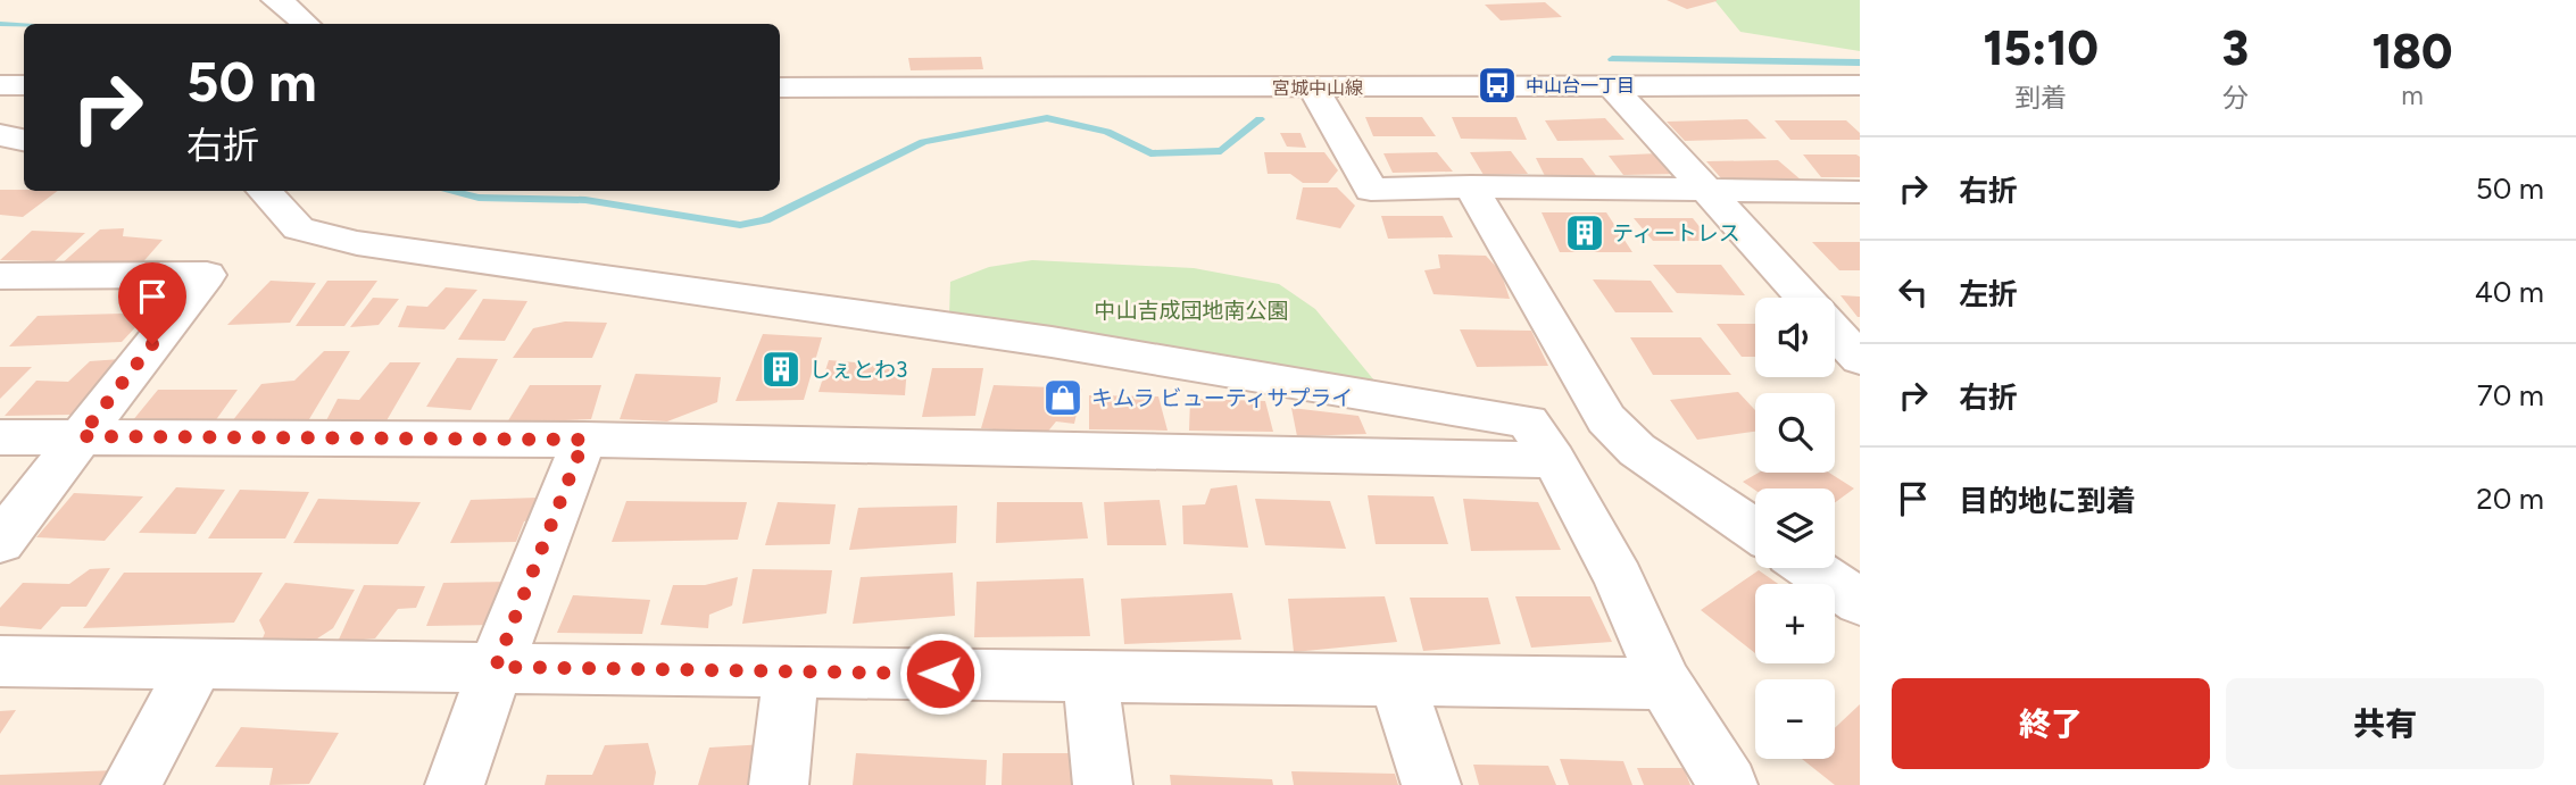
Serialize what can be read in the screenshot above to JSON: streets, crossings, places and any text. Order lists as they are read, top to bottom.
{
  "streets": {
    "street": ["宮城中山線"]
  },
  "parks": ["中山吉成団地南公園"],
  "places": {
    "bus stop": ["中山台一丁目"],
    "building": ["ティートレス", "しぇとわ3"],
    "shop": ["キムラ ビューティサプライ"]
  },
  "page": {
    "eta": [
      "15:10",
      "到着",
      "3",
      "分",
      "180",
      "m"
    ],
    "turn": ["50 m", "右折"],
    "list": [
      {
        "name": "右折",
        "value": "50 m"
      },
      {
        "name": "左折",
        "value": "40 m"
      },
      {
        "name": "右折",
        "value": "70 m"
      },
      {
        "name": "目的地に到着",
        "value": "20 m"
      }
    ],
    "map_buttons": ["+", "−"],
    "buttons": ["終了", "共有"]
  }
}
